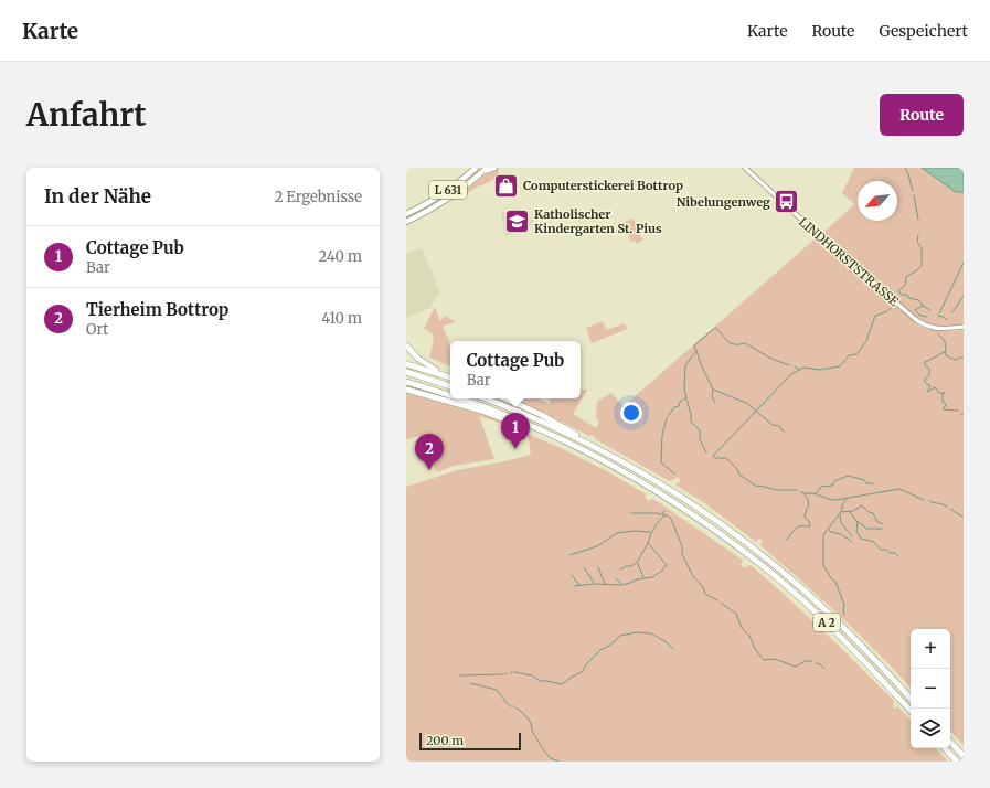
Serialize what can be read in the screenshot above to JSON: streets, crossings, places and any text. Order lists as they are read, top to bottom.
{
  "streets": {
    "highway": ["A 2"],
    "main road": ["L 631"],
    "street": ["LINDHORSTSTRASSE"]
  },
  "places": {
    "shop": ["Computerstickerei Bottrop"],
    "bus stop": ["Nibelungenweg"],
    "school or university": ["Katholischer Kindergarten St. Pius"]
  },
  "scale_bar": "200 m",
  "north": "bottom left",
  "page": {
    "header": "Karte",
    "nav": ["Karte", "Route", "Gespeichert"],
    "buttons": "Route",
    "title": "Anfahrt",
    "heading": ["In der Nähe", "2 Ergebnisse"],
    "list": [
      {
        "mark": "1",
        "name": "Cottage Pub",
        "note": "Bar",
        "value": "240 m"
      },
      {
        "mark": "2",
        "name": "Tierheim Bottrop",
        "note": "Ort",
        "value": "410 m"
      }
    ],
    "popup": ["Cottage Pub", "Bar"],
    "pins": ["1", "2"],
    "map_buttons": ["+", "−"],
    "scale": "200 m"
  }
}
